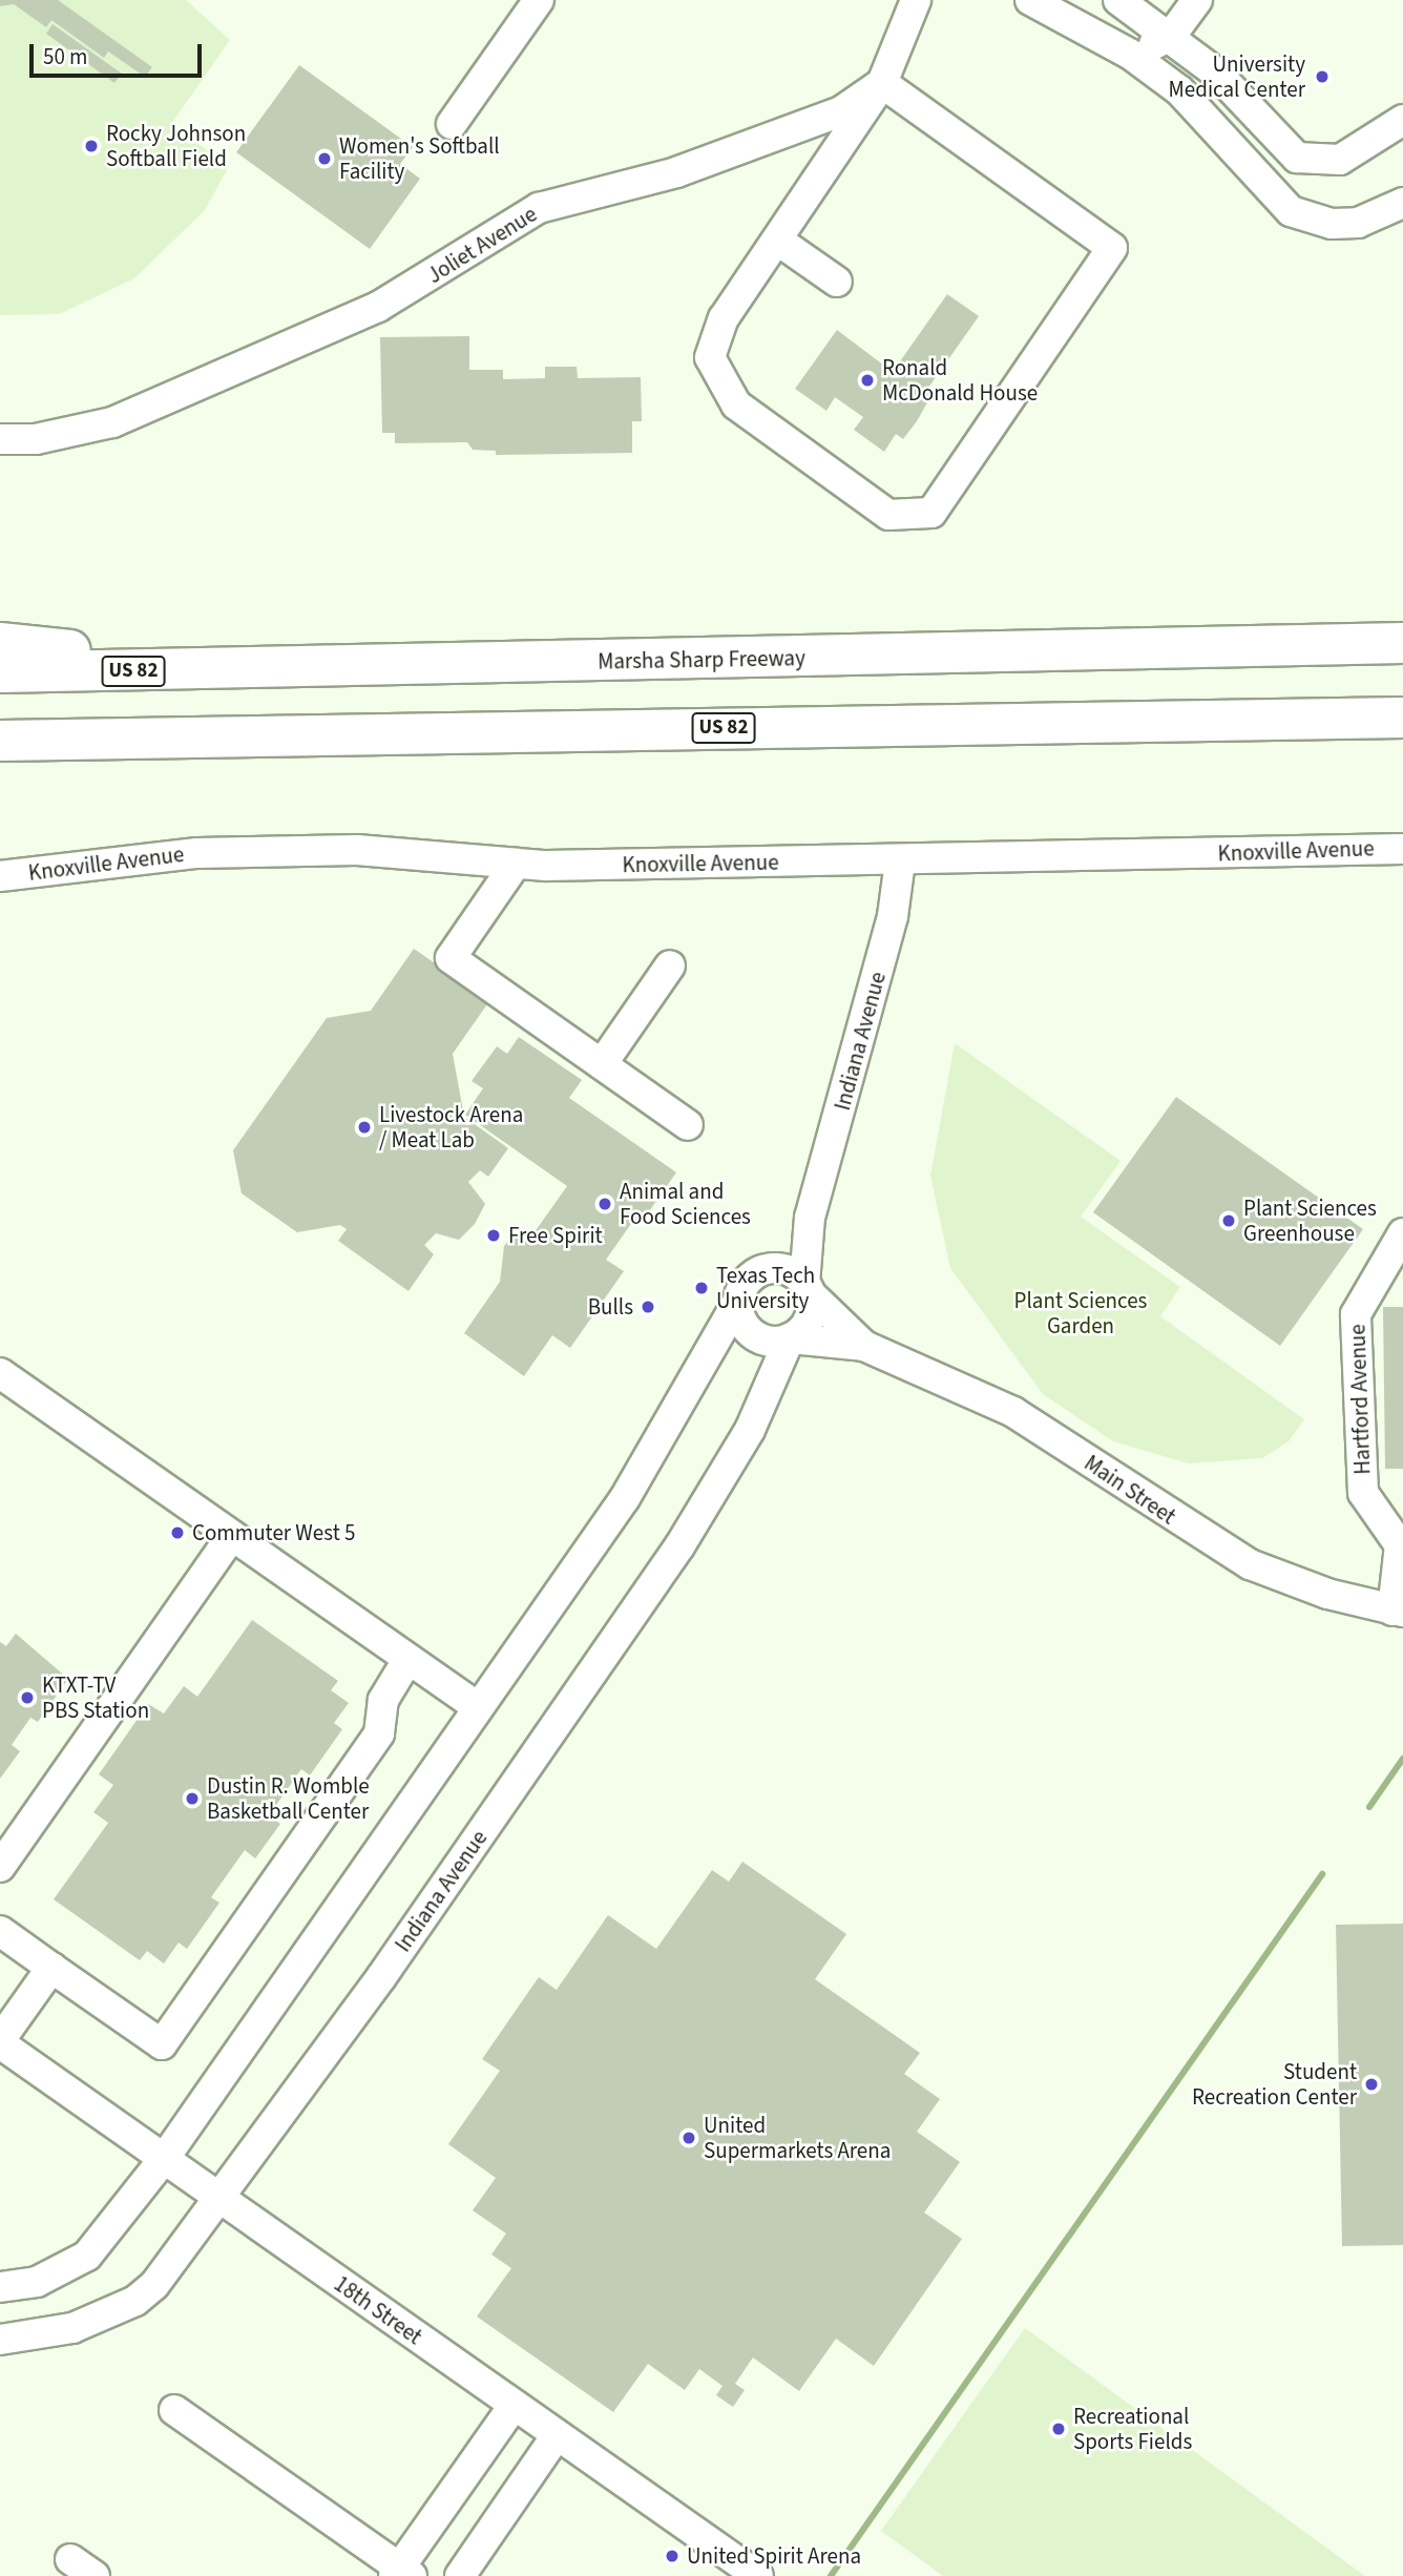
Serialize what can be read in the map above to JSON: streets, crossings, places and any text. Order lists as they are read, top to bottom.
{
  "streets": {
    "highway": ["Marsha Sharp Freeway", "US 82"],
    "street": [
      "Joliet Avenue",
      "Knoxville Avenue",
      "Indiana Avenue",
      "Hartford Avenue",
      "Main Street",
      "18th Street"
    ]
  },
  "crossings": [
    ["Knoxville Avenue", "Indiana Avenue"],
    ["Indiana Avenue", "Main Street"],
    ["Indiana Avenue", "18th Street"],
    ["Hartford Avenue", "Main Street"]
  ],
  "parks": ["Plant Sciences Garden"],
  "places": [
    "University Medical Center",
    "Rocky Johnson Softball Field",
    "Women's Softball Facility",
    "Ronald McDonald House",
    "Livestock Arena / Meat Lab",
    "Animal and Food Sciences",
    "Plant Sciences Greenhouse",
    "Free Spirit",
    "Texas Tech University",
    "Bulls",
    "Commuter West 5",
    "KTXT-TV PBS Station",
    "Dustin R. Womble Basketball Center",
    "Student Recreation Center",
    "United Supermarkets Arena",
    "Recreational Sports Fields",
    "United Spirit Arena"
  ],
  "scale_bar": "50 m"
}
